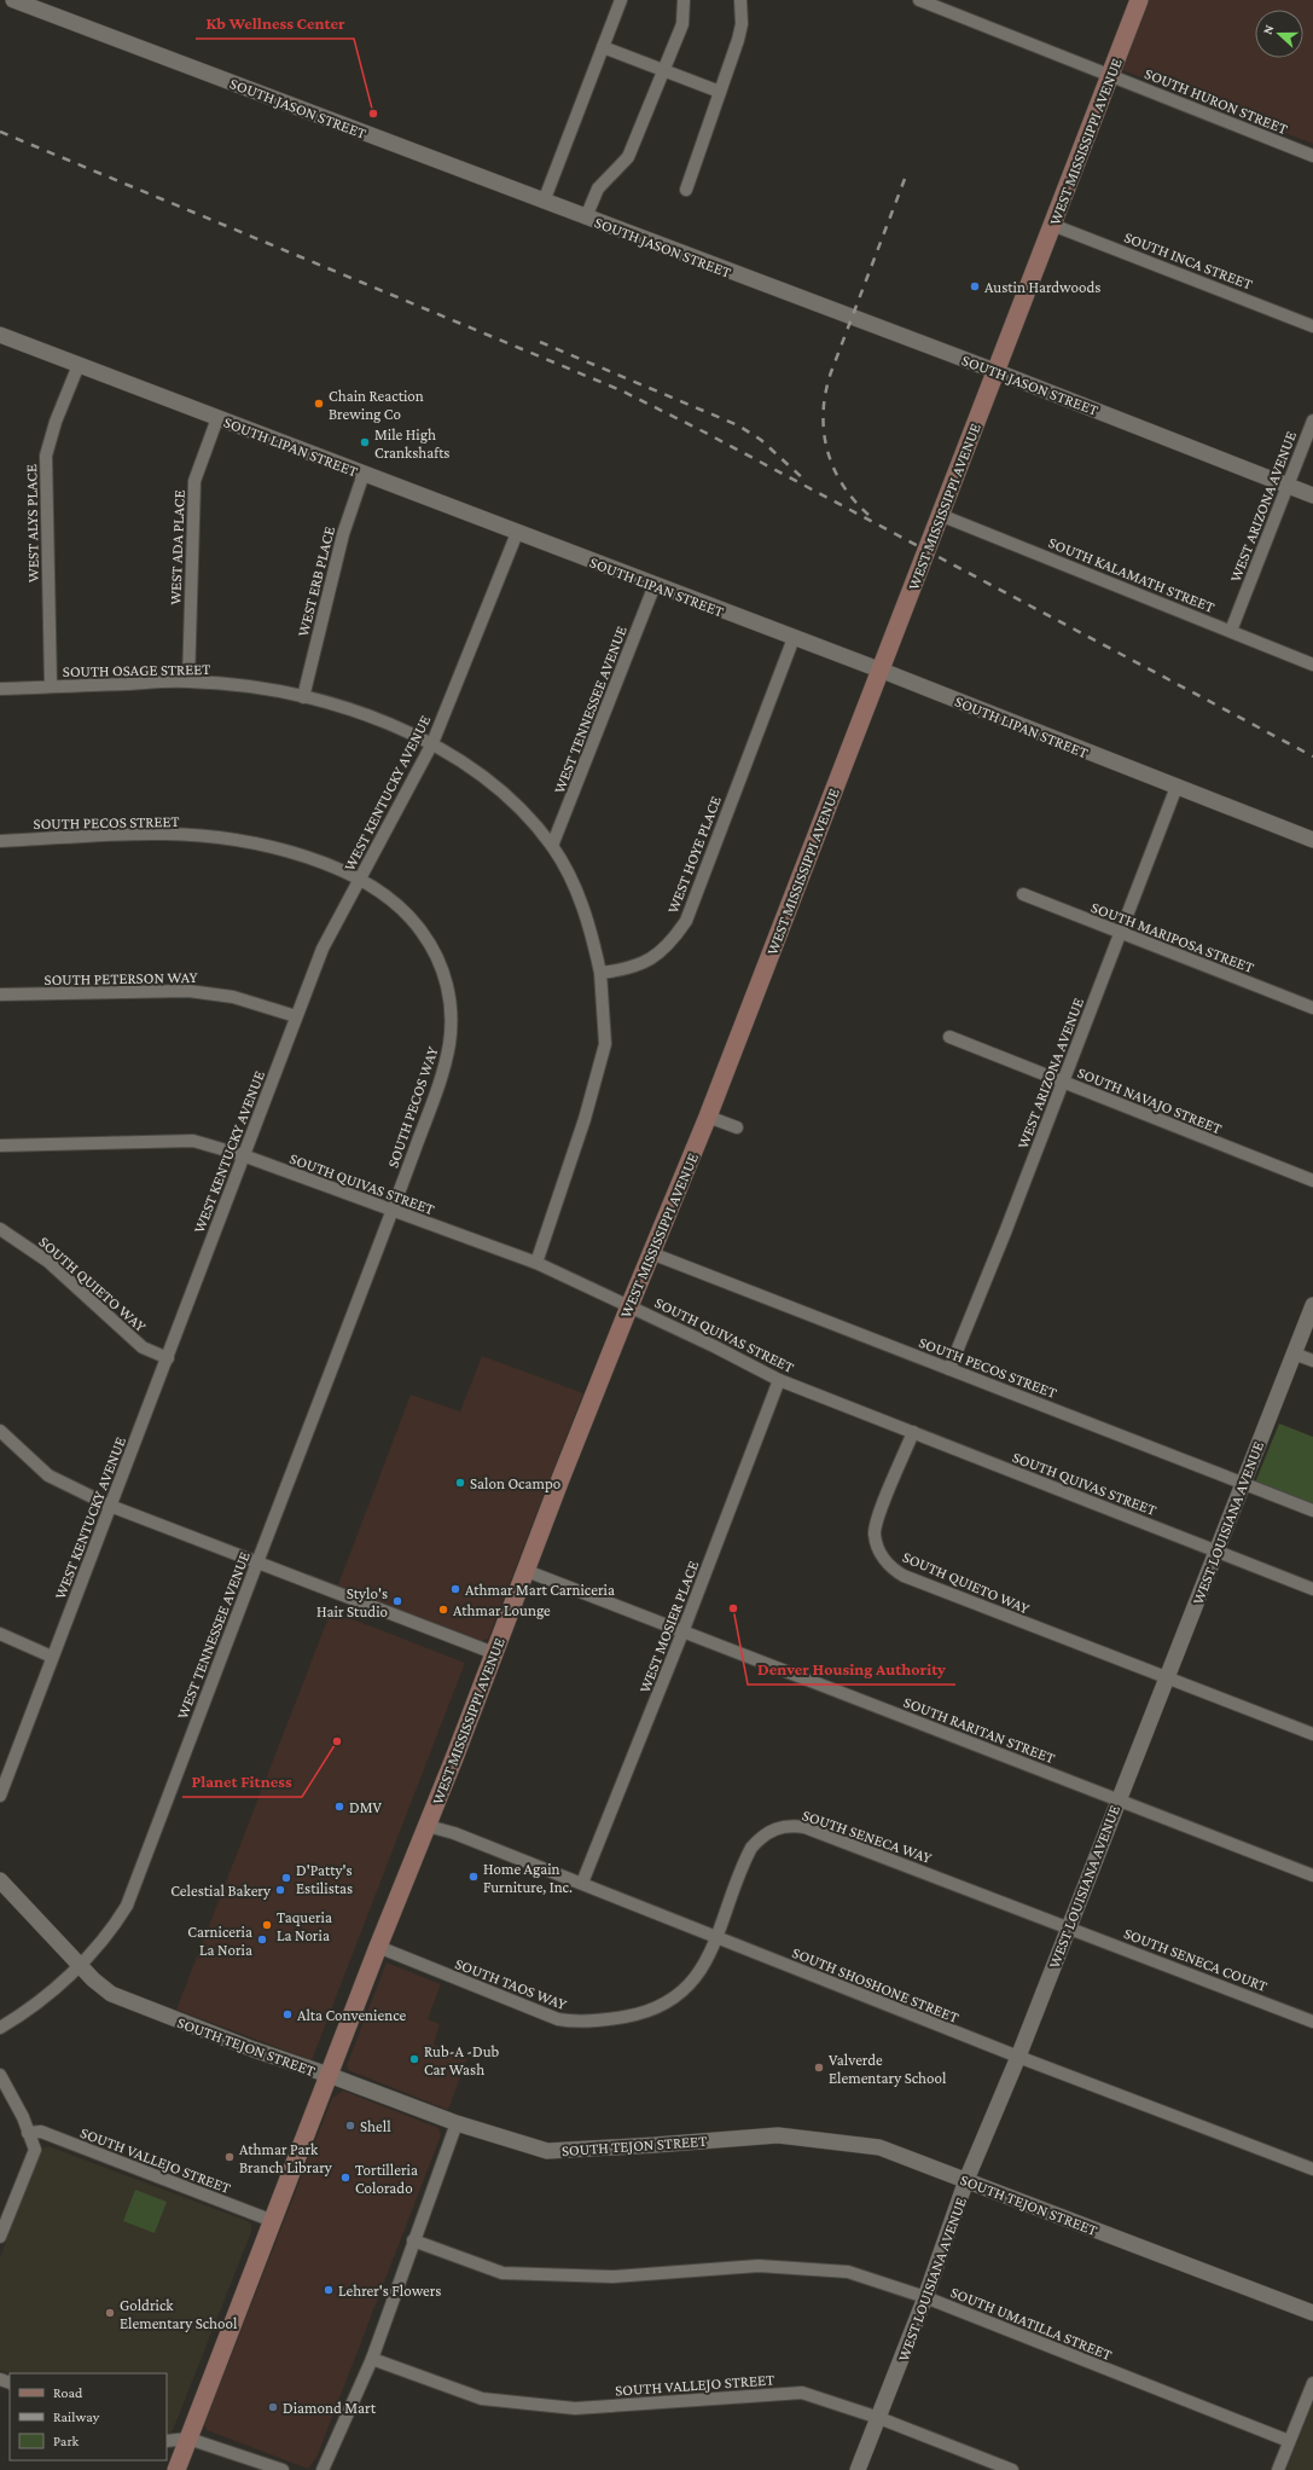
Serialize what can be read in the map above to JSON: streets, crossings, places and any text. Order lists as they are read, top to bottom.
{
  "streets": {
    "main road": ["WEST MISSISSIPPI AVENUE"],
    "street": [
      "SOUTH HURON STREET",
      "SOUTH JASON STREET",
      "SOUTH INCA STREET",
      "SOUTH LIPAN STREET",
      "WEST ARIZONA AVENUE",
      "WEST ALYS PLACE",
      "WEST ADA PLACE",
      "SOUTH KALAMATH STREET",
      "WEST ERB PLACE",
      "SOUTH OSAGE STREET",
      "WEST TENNESSEE AVENUE",
      "WEST KENTUCKY AVENUE",
      "SOUTH PECOS STREET",
      "WEST HOYE PLACE",
      "SOUTH MARIPOSA STREET",
      "SOUTH PETERSON WAY",
      "SOUTH NAVAJO STREET",
      "SOUTH PECOS WAY",
      "SOUTH QUIVAS STREET",
      "SOUTH QUIETO WAY",
      "WEST LOUISIANA AVENUE",
      "WEST MOSIER PLACE",
      "SOUTH RARITAN STREET",
      "SOUTH SENECA WAY",
      "SOUTH SENECA COURT",
      "SOUTH TAOS WAY",
      "SOUTH SHOSHONE STREET",
      "SOUTH TEJON STREET",
      "SOUTH VALLEJO STREET",
      "SOUTH UMATILLA STREET"
    ]
  },
  "crossings": [
    ["SOUTH HURON STREET", "WEST MISSISSIPPI AVENUE"],
    ["SOUTH JASON STREET", "WEST MISSISSIPPI AVENUE"],
    ["SOUTH JASON STREET", "WEST ARIZONA AVENUE"],
    ["WEST MISSISSIPPI AVENUE", "SOUTH INCA STREET"],
    ["WEST MISSISSIPPI AVENUE", "SOUTH LIPAN STREET"],
    ["WEST MISSISSIPPI AVENUE", "SOUTH KALAMATH STREET"],
    ["WEST MISSISSIPPI AVENUE", "SOUTH PECOS STREET"],
    ["WEST MISSISSIPPI AVENUE", "SOUTH QUIVAS STREET"],
    ["WEST MISSISSIPPI AVENUE", "SOUTH RARITAN STREET"],
    ["WEST MISSISSIPPI AVENUE", "SOUTH TAOS WAY"],
    ["WEST MISSISSIPPI AVENUE", "SOUTH SHOSHONE STREET"],
    ["WEST MISSISSIPPI AVENUE", "SOUTH TEJON STREET"],
    ["WEST MISSISSIPPI AVENUE", "SOUTH VALLEJO STREET"],
    ["SOUTH LIPAN STREET", "WEST ARIZONA AVENUE"],
    ["SOUTH LIPAN STREET", "WEST ALYS PLACE"],
    ["SOUTH LIPAN STREET", "WEST ADA PLACE"],
    ["SOUTH LIPAN STREET", "WEST ERB PLACE"],
    ["SOUTH LIPAN STREET", "WEST TENNESSEE AVENUE"],
    ["SOUTH LIPAN STREET", "WEST KENTUCKY AVENUE"],
    ["SOUTH LIPAN STREET", "WEST HOYE PLACE"],
    ["WEST ARIZONA AVENUE", "SOUTH KALAMATH STREET"],
    ["WEST ARIZONA AVENUE", "SOUTH PECOS STREET"],
    ["WEST ARIZONA AVENUE", "SOUTH MARIPOSA STREET"],
    ["WEST ARIZONA AVENUE", "SOUTH NAVAJO STREET"],
    ["WEST ALYS PLACE", "SOUTH OSAGE STREET"],
    ["WEST ADA PLACE", "SOUTH OSAGE STREET"],
    ["WEST ERB PLACE", "SOUTH OSAGE STREET"],
    ["SOUTH OSAGE STREET", "WEST TENNESSEE AVENUE"],
    ["SOUTH OSAGE STREET", "WEST KENTUCKY AVENUE"],
    ["SOUTH OSAGE STREET", "WEST HOYE PLACE"],
    ["WEST TENNESSEE AVENUE", "SOUTH PECOS WAY"],
    ["WEST TENNESSEE AVENUE", "SOUTH QUIVAS STREET"],
    ["WEST TENNESSEE AVENUE", "SOUTH TEJON STREET"],
    ["WEST KENTUCKY AVENUE", "SOUTH PECOS STREET"],
    ["WEST KENTUCKY AVENUE", "SOUTH PETERSON WAY"],
    ["WEST KENTUCKY AVENUE", "SOUTH QUIVAS STREET"],
    ["WEST KENTUCKY AVENUE", "SOUTH QUIETO WAY"],
    ["SOUTH PECOS STREET", "SOUTH PECOS WAY"],
    ["SOUTH PECOS STREET", "WEST LOUISIANA AVENUE"],
    ["SOUTH PECOS WAY", "SOUTH QUIVAS STREET"],
    ["SOUTH QUIVAS STREET", "SOUTH QUIETO WAY"],
    ["SOUTH QUIVAS STREET", "WEST LOUISIANA AVENUE"],
    ["SOUTH QUIVAS STREET", "WEST MOSIER PLACE"],
    ["SOUTH QUIETO WAY", "WEST LOUISIANA AVENUE"],
    ["WEST LOUISIANA AVENUE", "SOUTH RARITAN STREET"],
    ["WEST LOUISIANA AVENUE", "SOUTH SENECA WAY"],
    ["WEST LOUISIANA AVENUE", "SOUTH SENECA COURT"],
    ["WEST LOUISIANA AVENUE", "SOUTH SHOSHONE STREET"],
    ["WEST LOUISIANA AVENUE", "SOUTH TEJON STREET"],
    ["WEST LOUISIANA AVENUE", "SOUTH VALLEJO STREET"],
    ["WEST LOUISIANA AVENUE", "SOUTH UMATILLA STREET"],
    ["WEST MOSIER PLACE", "SOUTH RARITAN STREET"],
    ["WEST MOSIER PLACE", "SOUTH SHOSHONE STREET"],
    ["SOUTH SENECA WAY", "SOUTH SENECA COURT"],
    ["SOUTH SENECA WAY", "SOUTH TAOS WAY"],
    ["SOUTH SENECA WAY", "SOUTH SHOSHONE STREET"],
    ["SOUTH TAOS WAY", "SOUTH SHOSHONE STREET"]
  ],
  "places": [
    "Kb Wellness Center",
    "Austin Hardwoods",
    "Chain Reaction Brewing Co",
    "Mile High Crankshafts",
    "Salon Ocampo",
    "Athmar Mart Carniceria",
    "Stylo's Hair Studio",
    "Denver Housing Authority",
    "Athmar Lounge",
    "Planet Fitness",
    "DMV",
    "Home Again Furniture, Inc.",
    "D'Patty's Estilistas",
    "Celestial Bakery",
    "Taqueria La Noria",
    "Carniceria La Noria",
    "Alta Convenience",
    "Rub-A -Dub Car Wash",
    "Valverde Elementary School",
    "Shell",
    "Athmar Park Branch Library",
    "Tortilleria Colorado",
    "Lehrer's Flowers",
    "Goldrick Elementary School",
    "Diamond Mart"
  ],
  "legend": ["Road", "Railway", "Park"],
  "north": "left"
}
